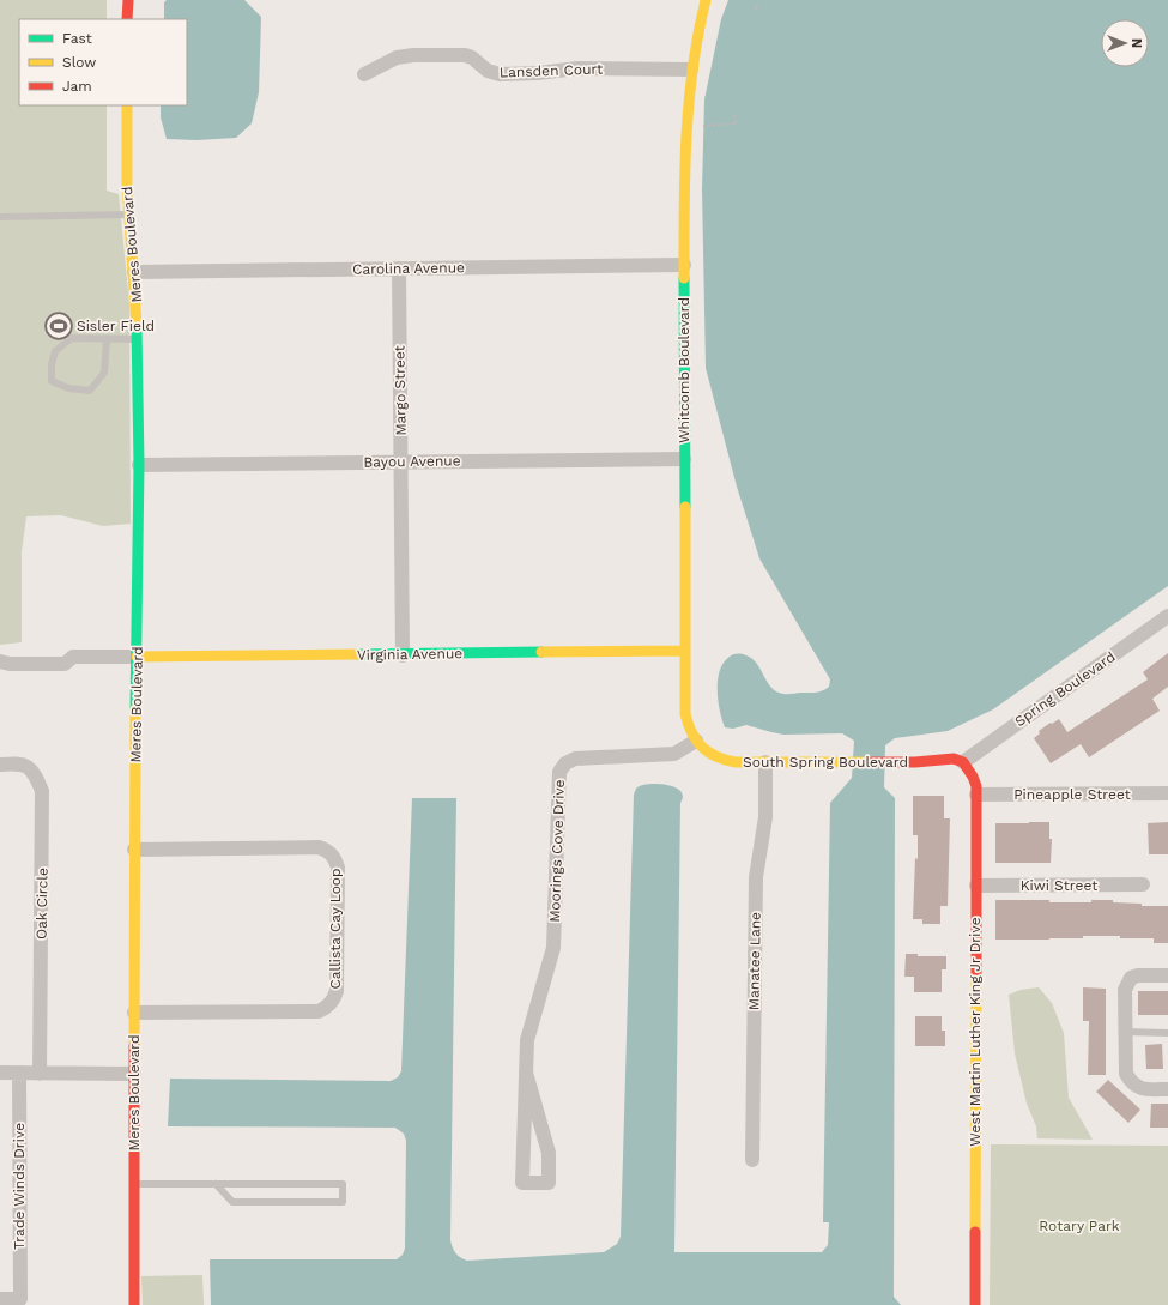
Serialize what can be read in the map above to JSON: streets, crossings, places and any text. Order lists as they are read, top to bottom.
{
  "streets": {
    "street": [
      "Lansden Court",
      "Meres Boulevard",
      "Carolina Avenue",
      "Whitcomb Boulevard",
      "Margo Street",
      "Bayou Avenue",
      "Virginia Avenue",
      "Spring Boulevard",
      "South Spring Boulevard",
      "Pineapple Street",
      "Moorings Cove Drive",
      "Kiwi Street",
      "Oak Circle",
      "Callista Cay Loop",
      "Manatee Lane",
      "West Martin Luther King Jr Drive",
      "Trade Winds Drive"
    ]
  },
  "crossings": [
    ["Lansden Court", "Whitcomb Boulevard"],
    ["Meres Boulevard", "Carolina Avenue"],
    ["Meres Boulevard", "Bayou Avenue"],
    ["Meres Boulevard", "Virginia Avenue"],
    ["Meres Boulevard", "Callista Cay Loop"],
    ["Carolina Avenue", "Whitcomb Boulevard"],
    ["Carolina Avenue", "Margo Street"],
    ["Whitcomb Boulevard", "Bayou Avenue"],
    ["Whitcomb Boulevard", "Virginia Avenue"],
    ["Whitcomb Boulevard", "South Spring Boulevard"],
    ["Whitcomb Boulevard", "Moorings Cove Drive"],
    ["Margo Street", "Bayou Avenue"],
    ["Margo Street", "Virginia Avenue"],
    ["Spring Boulevard", "South Spring Boulevard"],
    ["Spring Boulevard", "West Martin Luther King Jr Drive"],
    ["South Spring Boulevard", "Moorings Cove Drive"],
    ["South Spring Boulevard", "Manatee Lane"],
    ["South Spring Boulevard", "West Martin Luther King Jr Drive"],
    ["Pineapple Street", "West Martin Luther King Jr Drive"],
    ["Kiwi Street", "West Martin Luther King Jr Drive"]
  ],
  "parks": ["Rotary Park"],
  "places": {
    "sports": ["Sisler Field"]
  },
  "legend": ["Fast", "Slow", "Jam"],
  "north": "right"
}
